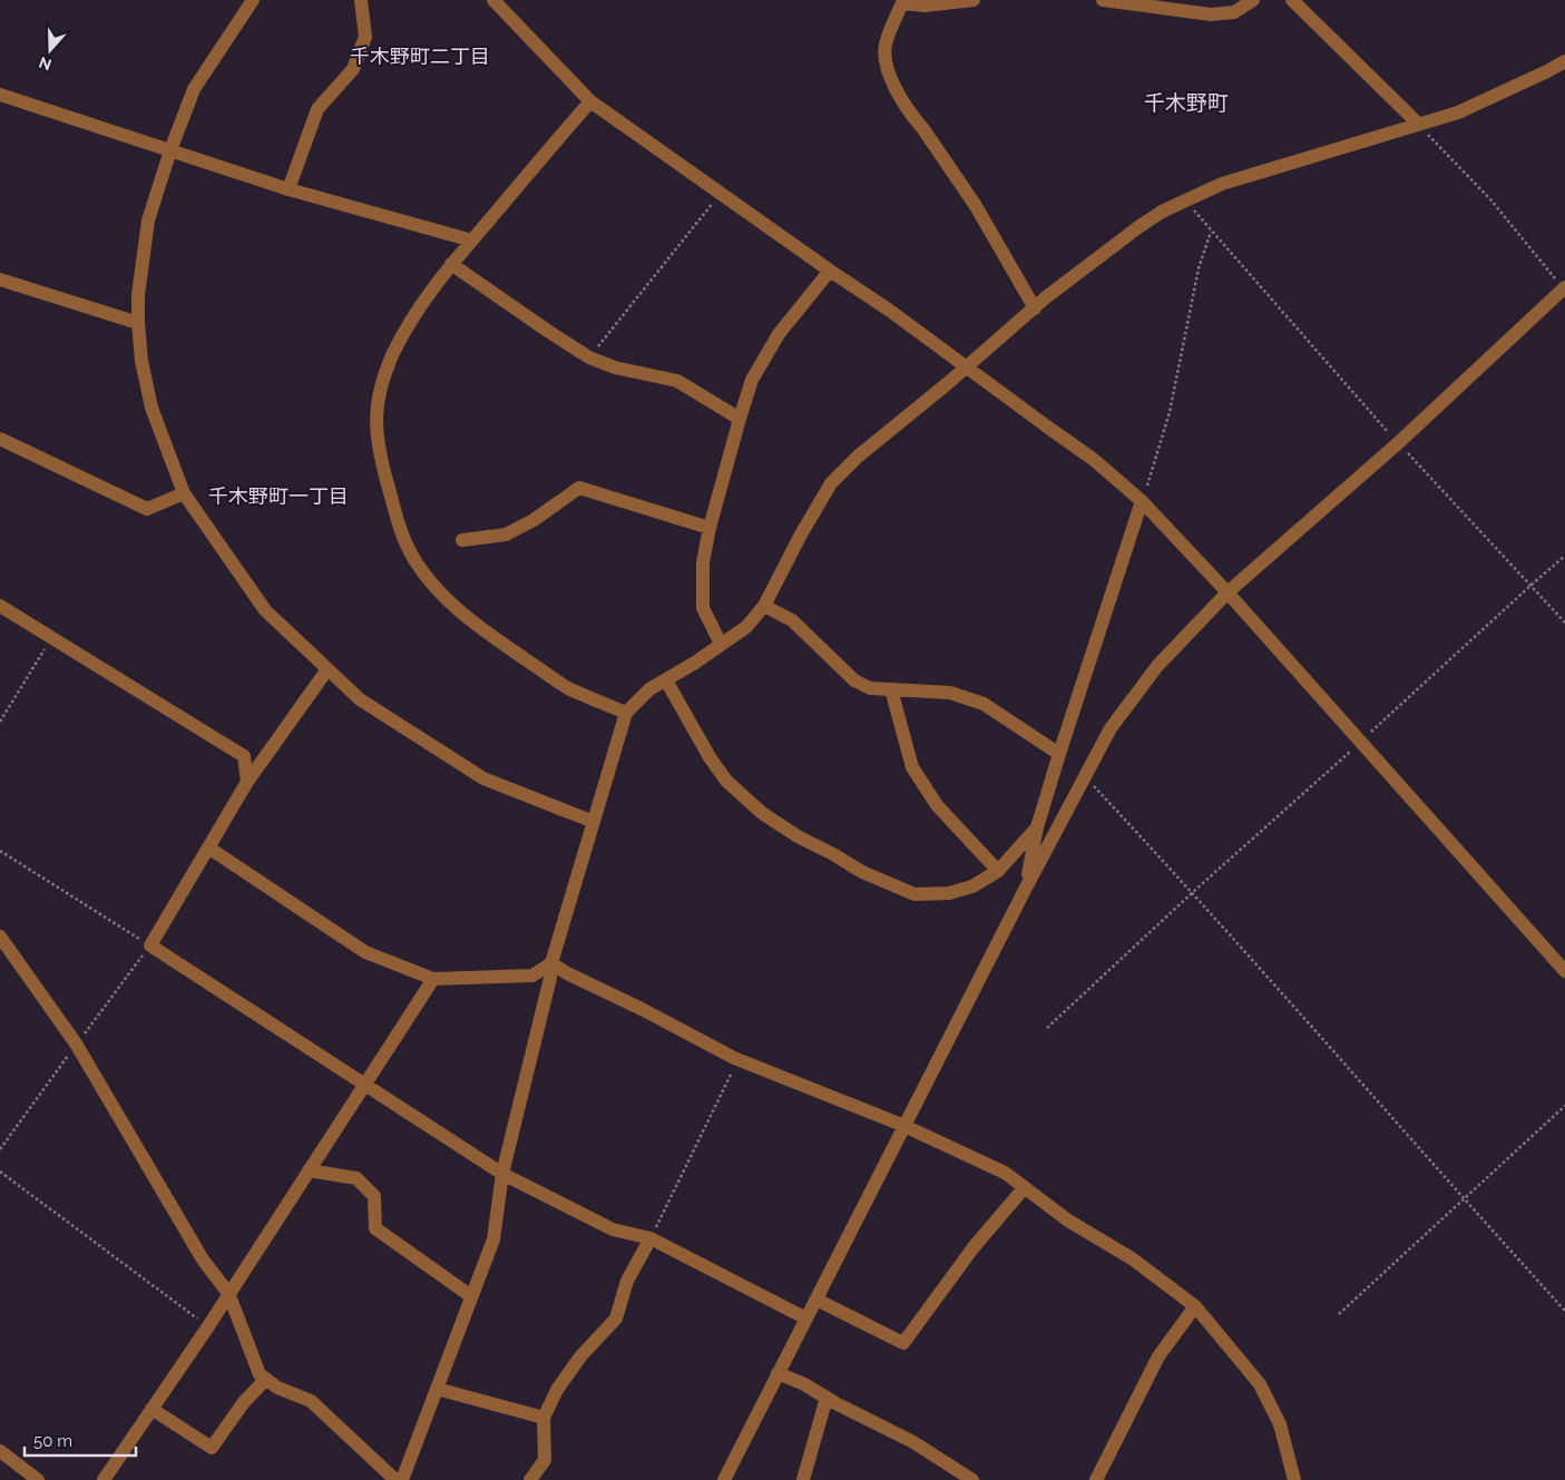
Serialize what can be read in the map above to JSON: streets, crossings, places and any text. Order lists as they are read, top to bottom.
{
  "districts": ["千木野町二丁目", "千木野町", "千木野町一丁目"],
  "scale_bar": "50 m",
  "north": "bottom"
}
